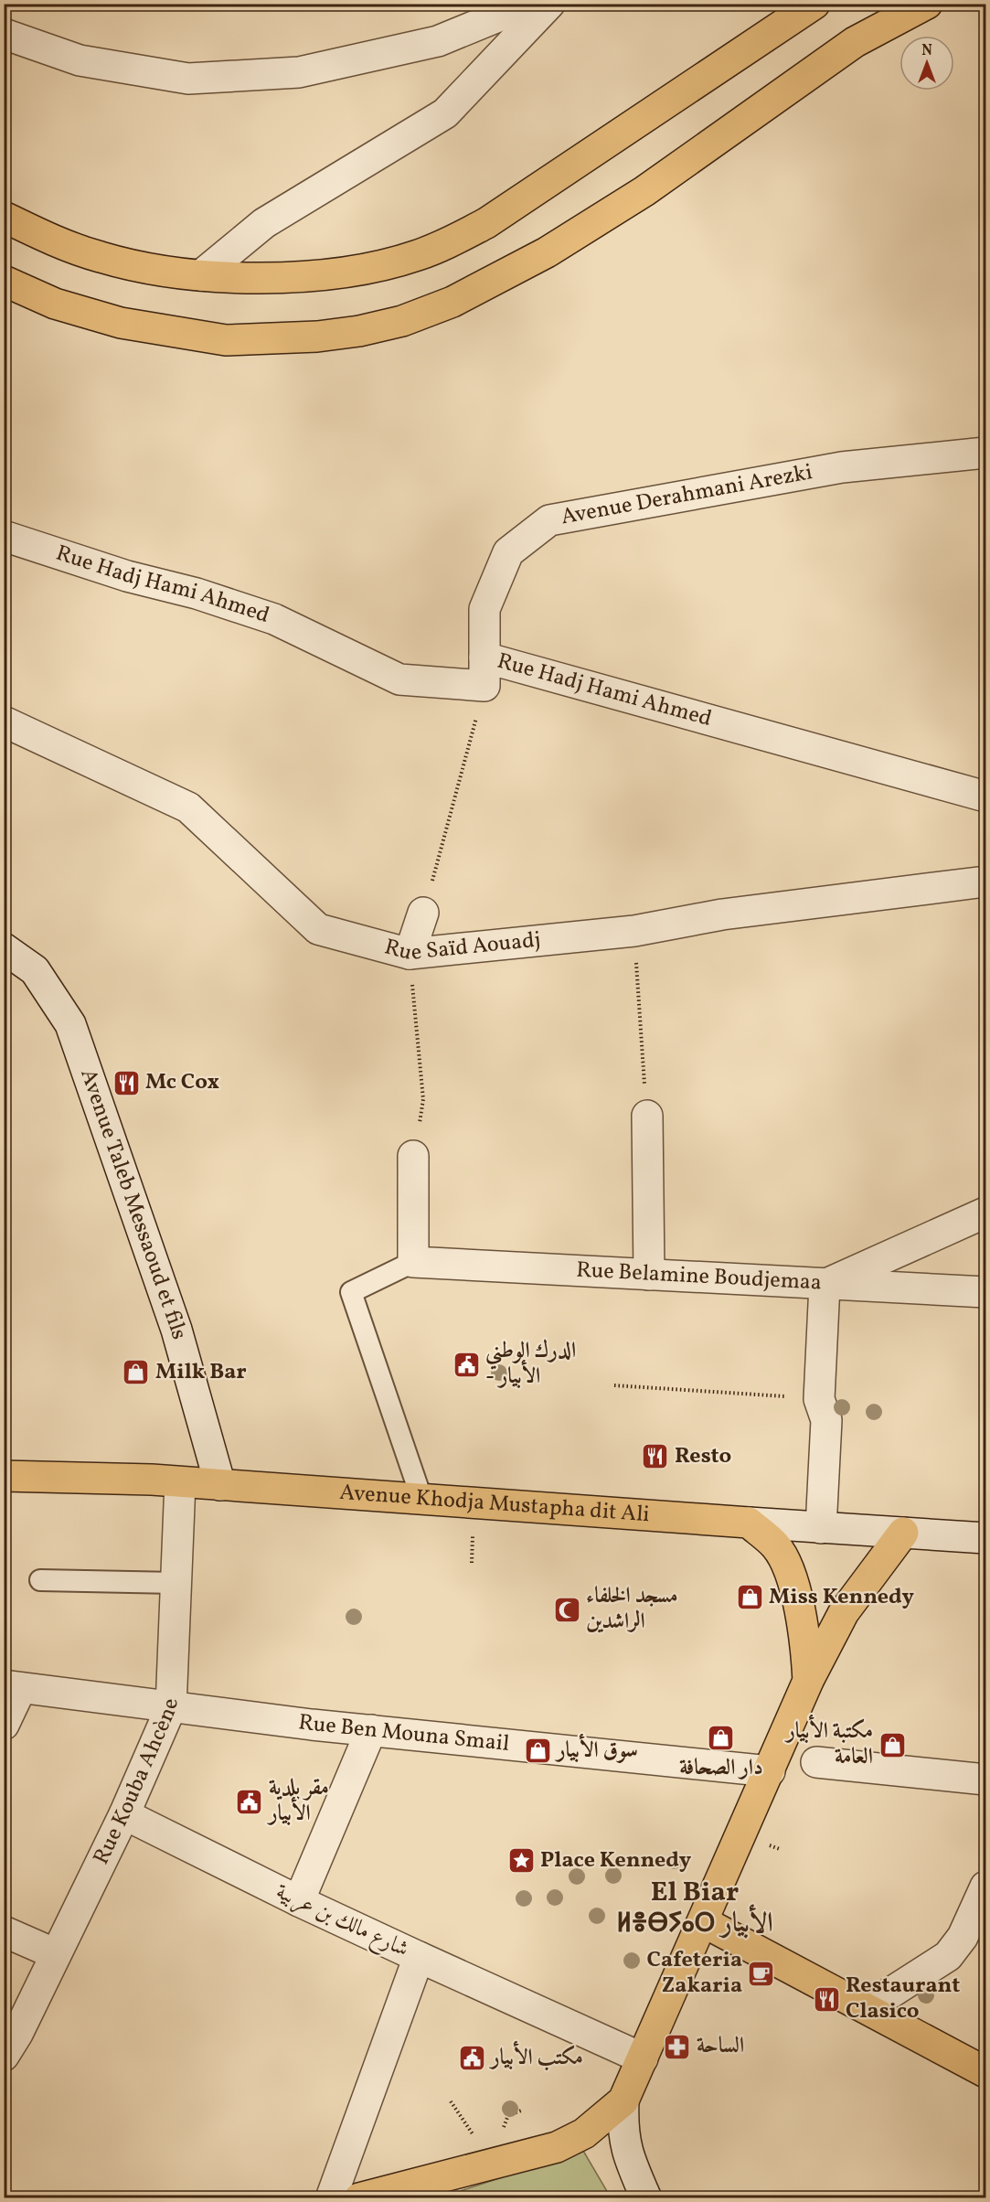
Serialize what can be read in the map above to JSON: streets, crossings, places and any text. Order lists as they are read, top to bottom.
{
  "streets": {
    "main road": ["Avenue Khodja Mustapha dit Ali"],
    "street": [
      "Avenue Derahmani Arezki",
      "Rue Hadj Hami Ahmed",
      "Rue Saïd Aouadj",
      "Avenue Taleb Messaoud et fils",
      "Rue Belamine Boudjemaa",
      "Rue Ben Mouna Smail",
      "Rue Kouba Ahcène",
      "شارع مالك بن عربية"
    ]
  },
  "crossings": [
    ["Avenue Derahmani Arezki", "Rue Hadj Hami Ahmed"],
    ["Avenue Taleb Messaoud et fils", "Avenue Khodja Mustapha dit Ali"],
    ["Avenue Khodja Mustapha dit Ali", "Rue Kouba Ahcène"],
    ["Rue Ben Mouna Smail", "Rue Kouba Ahcène"],
    ["Rue Kouba Ahcène", "شارع مالك بن عربية"]
  ],
  "districts": ["El Biar ⵍⴻⴱⵢⴰⵔ الأبيار"],
  "places": {
    "restaurant": ["Mc Cox", "Resto", "Restaurant Clasico"],
    "public building": ["الدرك الوطني - الأبيار", "مقر بلدية الأبيار", "مكتب الأبيار"],
    "shop": [
      "Milk Bar",
      "Miss Kennedy",
      "دار الصحافة",
      "مكتبة الأبيار العامة",
      "سوق الأبيار"
    ],
    "mosque": ["مسجد الخلفاء الراشدين"],
    "place": ["Place Kennedy"],
    "cafe": ["Cafeteria Zakaria"],
    "pharmacy": ["الساحة"]
  },
  "north": "top"
}
